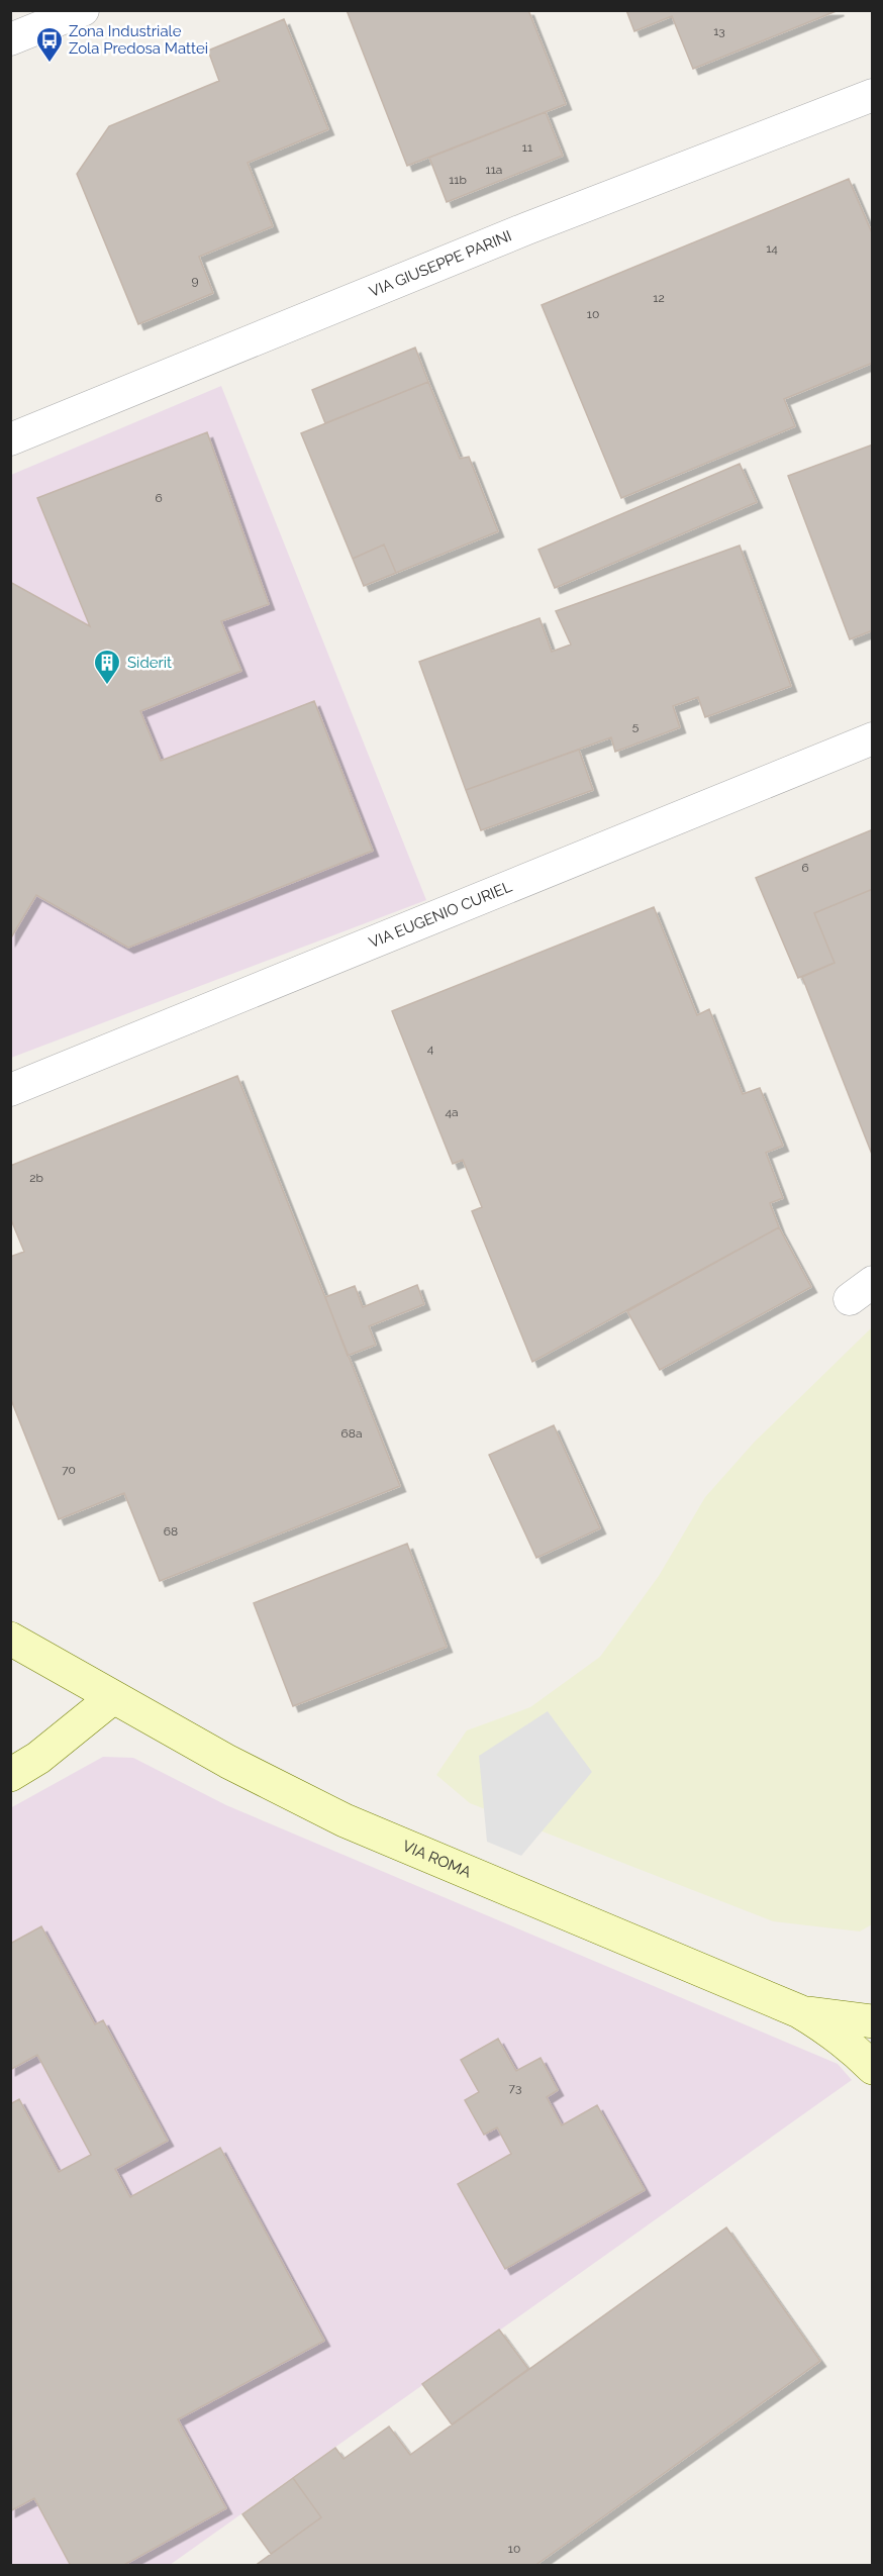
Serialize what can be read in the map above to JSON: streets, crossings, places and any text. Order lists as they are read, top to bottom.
{
  "streets": {
    "street": ["VIA GIUSEPPE PARINI", "VIA EUGENIO CURIEL", "VIA ROMA"]
  },
  "places": {
    "bus stop": ["Zona Industriale Zola Predosa Mattei"],
    "building": ["Siderit"]
  },
  "house_numbers": [
    "13",
    "11",
    "11a",
    "11b",
    "14",
    "9",
    "12",
    "10",
    "6",
    "5",
    "6",
    "4",
    "4a",
    "2b",
    "68a",
    "70",
    "68",
    "73",
    "10"
  ]
}
